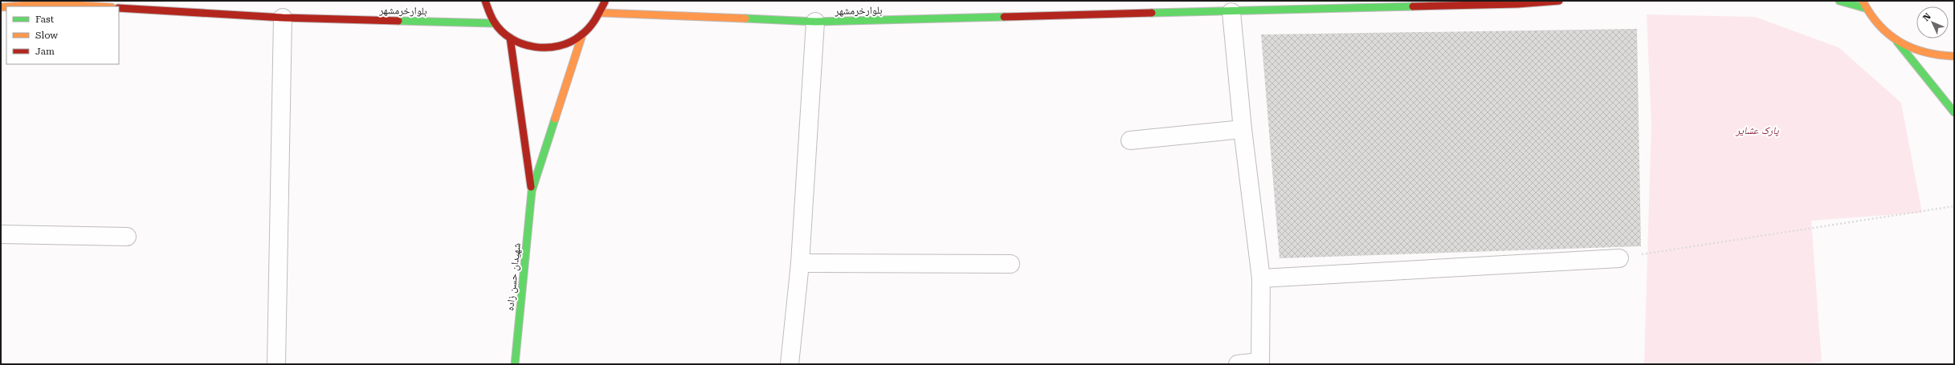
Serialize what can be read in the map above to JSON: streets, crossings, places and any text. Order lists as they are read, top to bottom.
{
  "streets": {
    "main road": ["بلوارخرمشهر", "شهیدان حسن زاده"]
  },
  "parks": ["پارک عشایر"],
  "legend": ["Fast", "Slow", "Jam"],
  "north": "top left"
}
